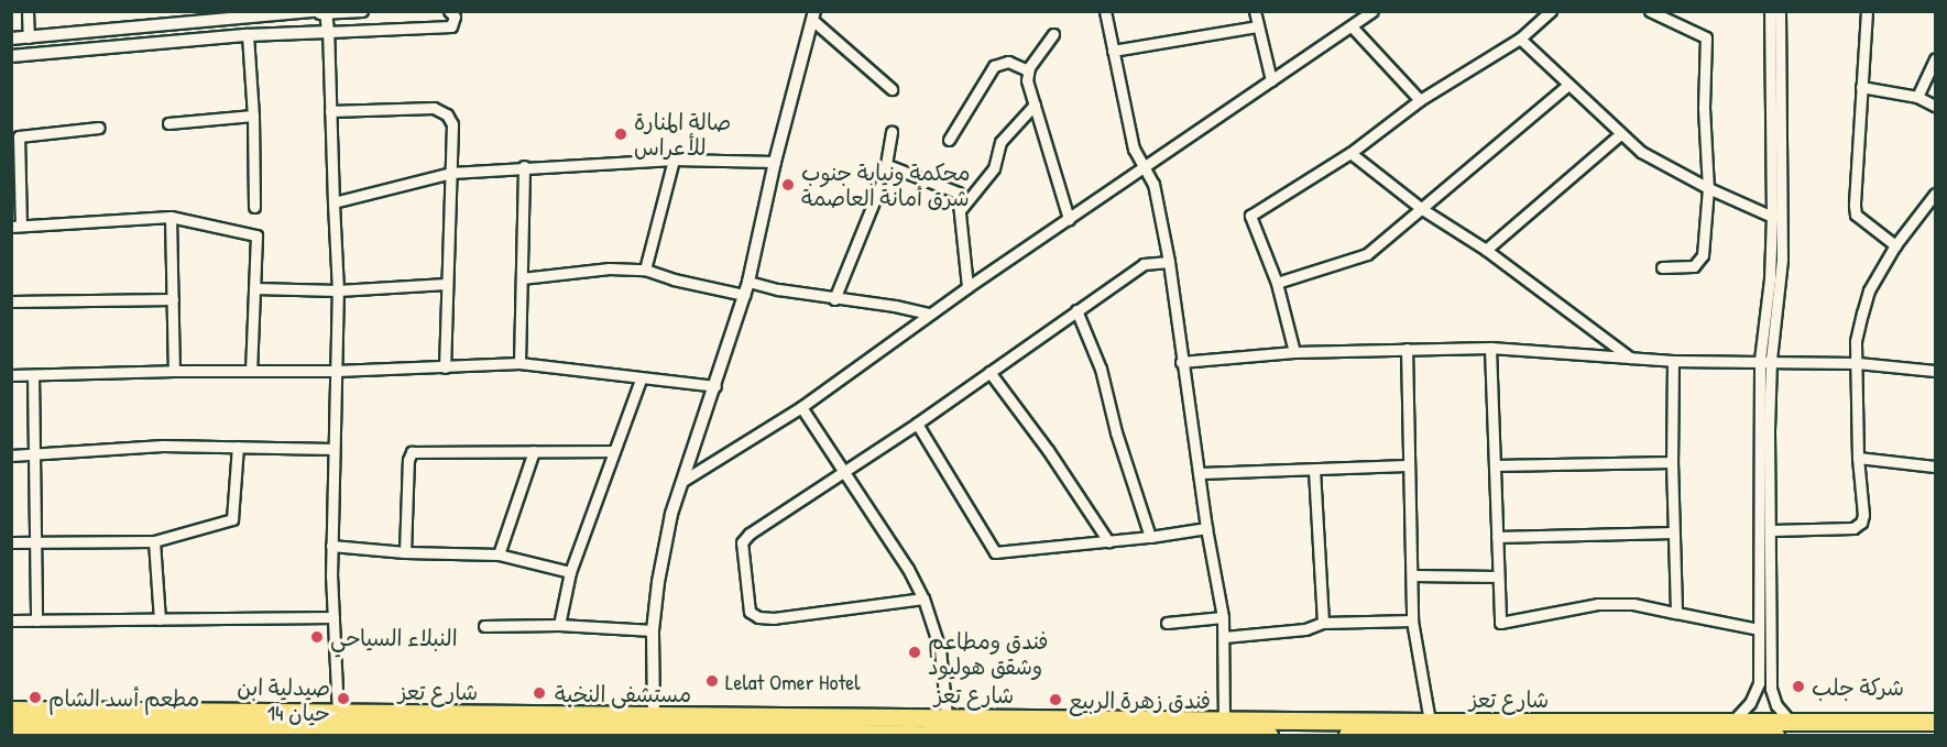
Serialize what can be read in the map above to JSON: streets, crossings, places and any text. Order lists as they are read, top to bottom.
{
  "streets": {
    "highway": ["شارع تعز"]
  },
  "places": [
    "صالة المنارة للأعراس",
    "محكمة ونيابة جنوب شرق أمانة العاصمة",
    "النبلاء السياحي",
    "فندق ومطاعم وشقق هوليود",
    "Lelat Omer Hotel",
    "شركة جلب",
    "مستشفى النخبة",
    "مطعم أسد الشام",
    "صيدلية ابن حيان 14",
    "فندق زهرة الربيع"
  ]
}
